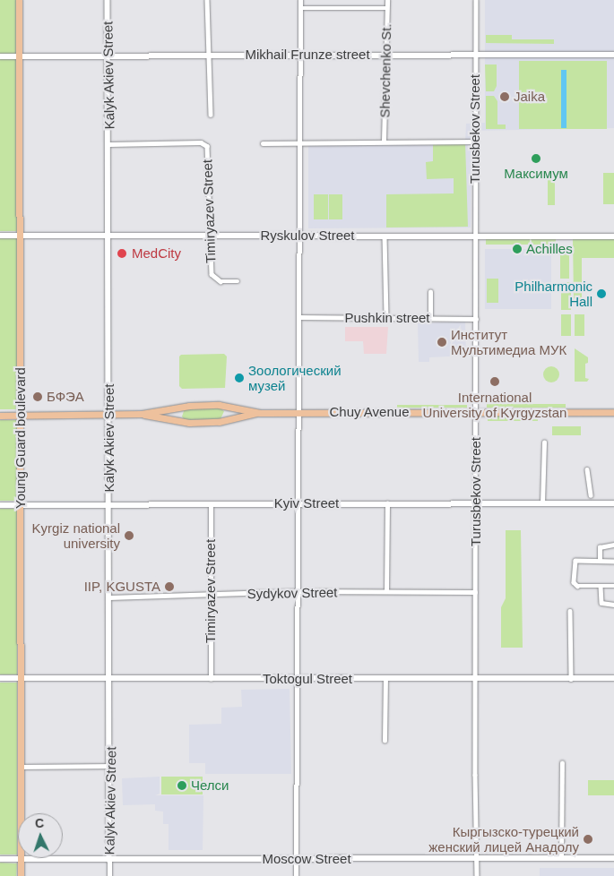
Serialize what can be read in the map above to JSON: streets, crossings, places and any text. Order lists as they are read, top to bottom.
{
  "streets": {
    "main road": [
      "Mikhail Frunze street",
      "Chuy Avenue",
      "Young Guard boulevard",
      "Kyiv Street",
      "Toktogul Street",
      "Moscow Street"
    ],
    "street": [
      "Shevchenko St.",
      "Kalyk Akiev Street",
      "Turusbekov Street",
      "Timiryazev Street",
      "Ryskulov Street",
      "Pushkin street",
      "Sydykov Street"
    ]
  },
  "crossings": [
    ["Mikhail Frunze street", "Shevchenko St."],
    ["Mikhail Frunze street", "Kalyk Akiev Street"],
    ["Mikhail Frunze street", "Turusbekov Street"],
    ["Mikhail Frunze street", "Young Guard boulevard"],
    ["Kalyk Akiev Street", "Timiryazev Street"],
    ["Kalyk Akiev Street", "Ryskulov Street"],
    ["Kalyk Akiev Street", "Chuy Avenue"],
    ["Kalyk Akiev Street", "Kyiv Street"],
    ["Kalyk Akiev Street", "Sydykov Street"],
    ["Kalyk Akiev Street", "Toktogul Street"],
    ["Kalyk Akiev Street", "Moscow Street"],
    ["Turusbekov Street", "Ryskulov Street"],
    ["Turusbekov Street", "Pushkin street"],
    ["Turusbekov Street", "Chuy Avenue"],
    ["Turusbekov Street", "Kyiv Street"],
    ["Turusbekov Street", "Sydykov Street"],
    ["Turusbekov Street", "Toktogul Street"],
    ["Turusbekov Street", "Moscow Street"],
    ["Timiryazev Street", "Ryskulov Street"],
    ["Timiryazev Street", "Kyiv Street"],
    ["Timiryazev Street", "Sydykov Street"],
    ["Timiryazev Street", "Toktogul Street"],
    ["Ryskulov Street", "Young Guard boulevard"],
    ["Chuy Avenue", "Young Guard boulevard"],
    ["Young Guard boulevard", "Kyiv Street"],
    ["Young Guard boulevard", "Toktogul Street"],
    ["Young Guard boulevard", "Moscow Street"]
  ],
  "places": [
    "Jaika",
    "Максимум",
    "Achilles",
    "MedCity",
    "Philharmonic Hall",
    "Институт Мультимедиа МУК",
    "Зоологический музей",
    "International University of Kyrgyzstan",
    "БФЭА",
    "Kyrgiz national university",
    "IIP, KGUSTA",
    "Челси",
    "Кыргызско-турецкий женский лицей Анадолу"
  ],
  "north": "top"
}
